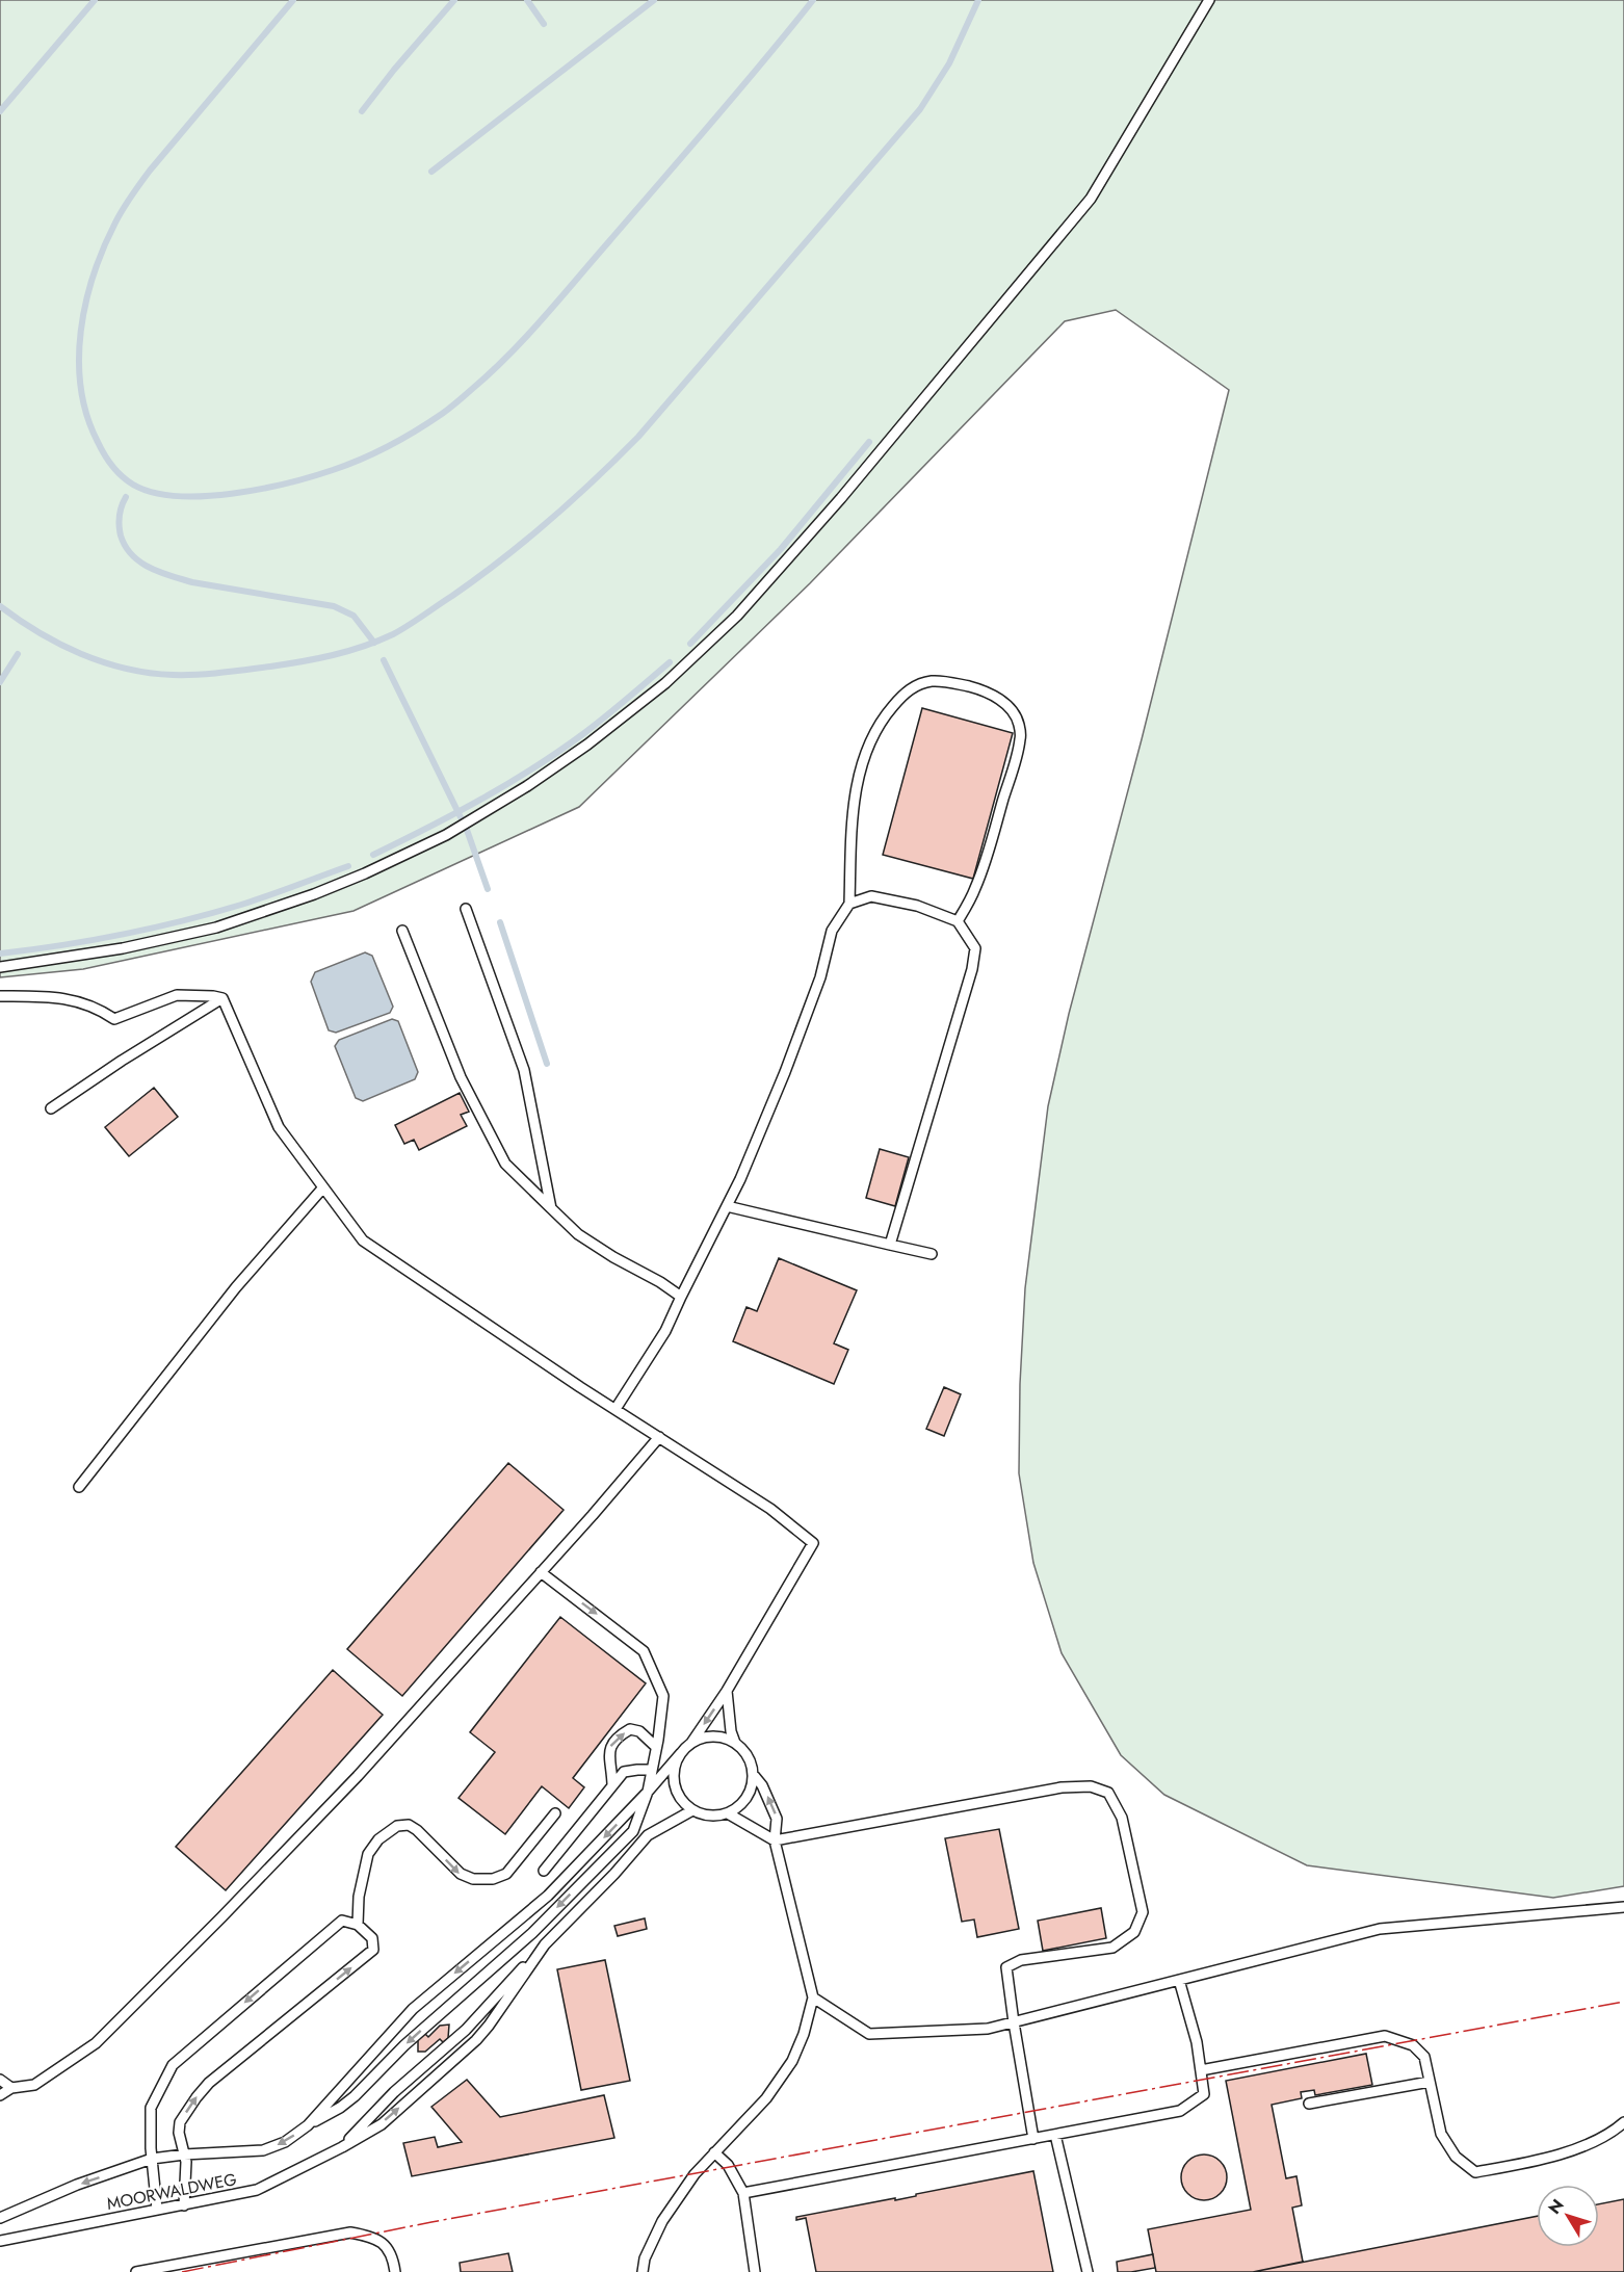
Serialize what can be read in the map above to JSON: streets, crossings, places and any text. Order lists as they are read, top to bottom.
{
  "streets": {
    "lane": ["MOORWALDWEG"]
  },
  "north": "top left"
}
